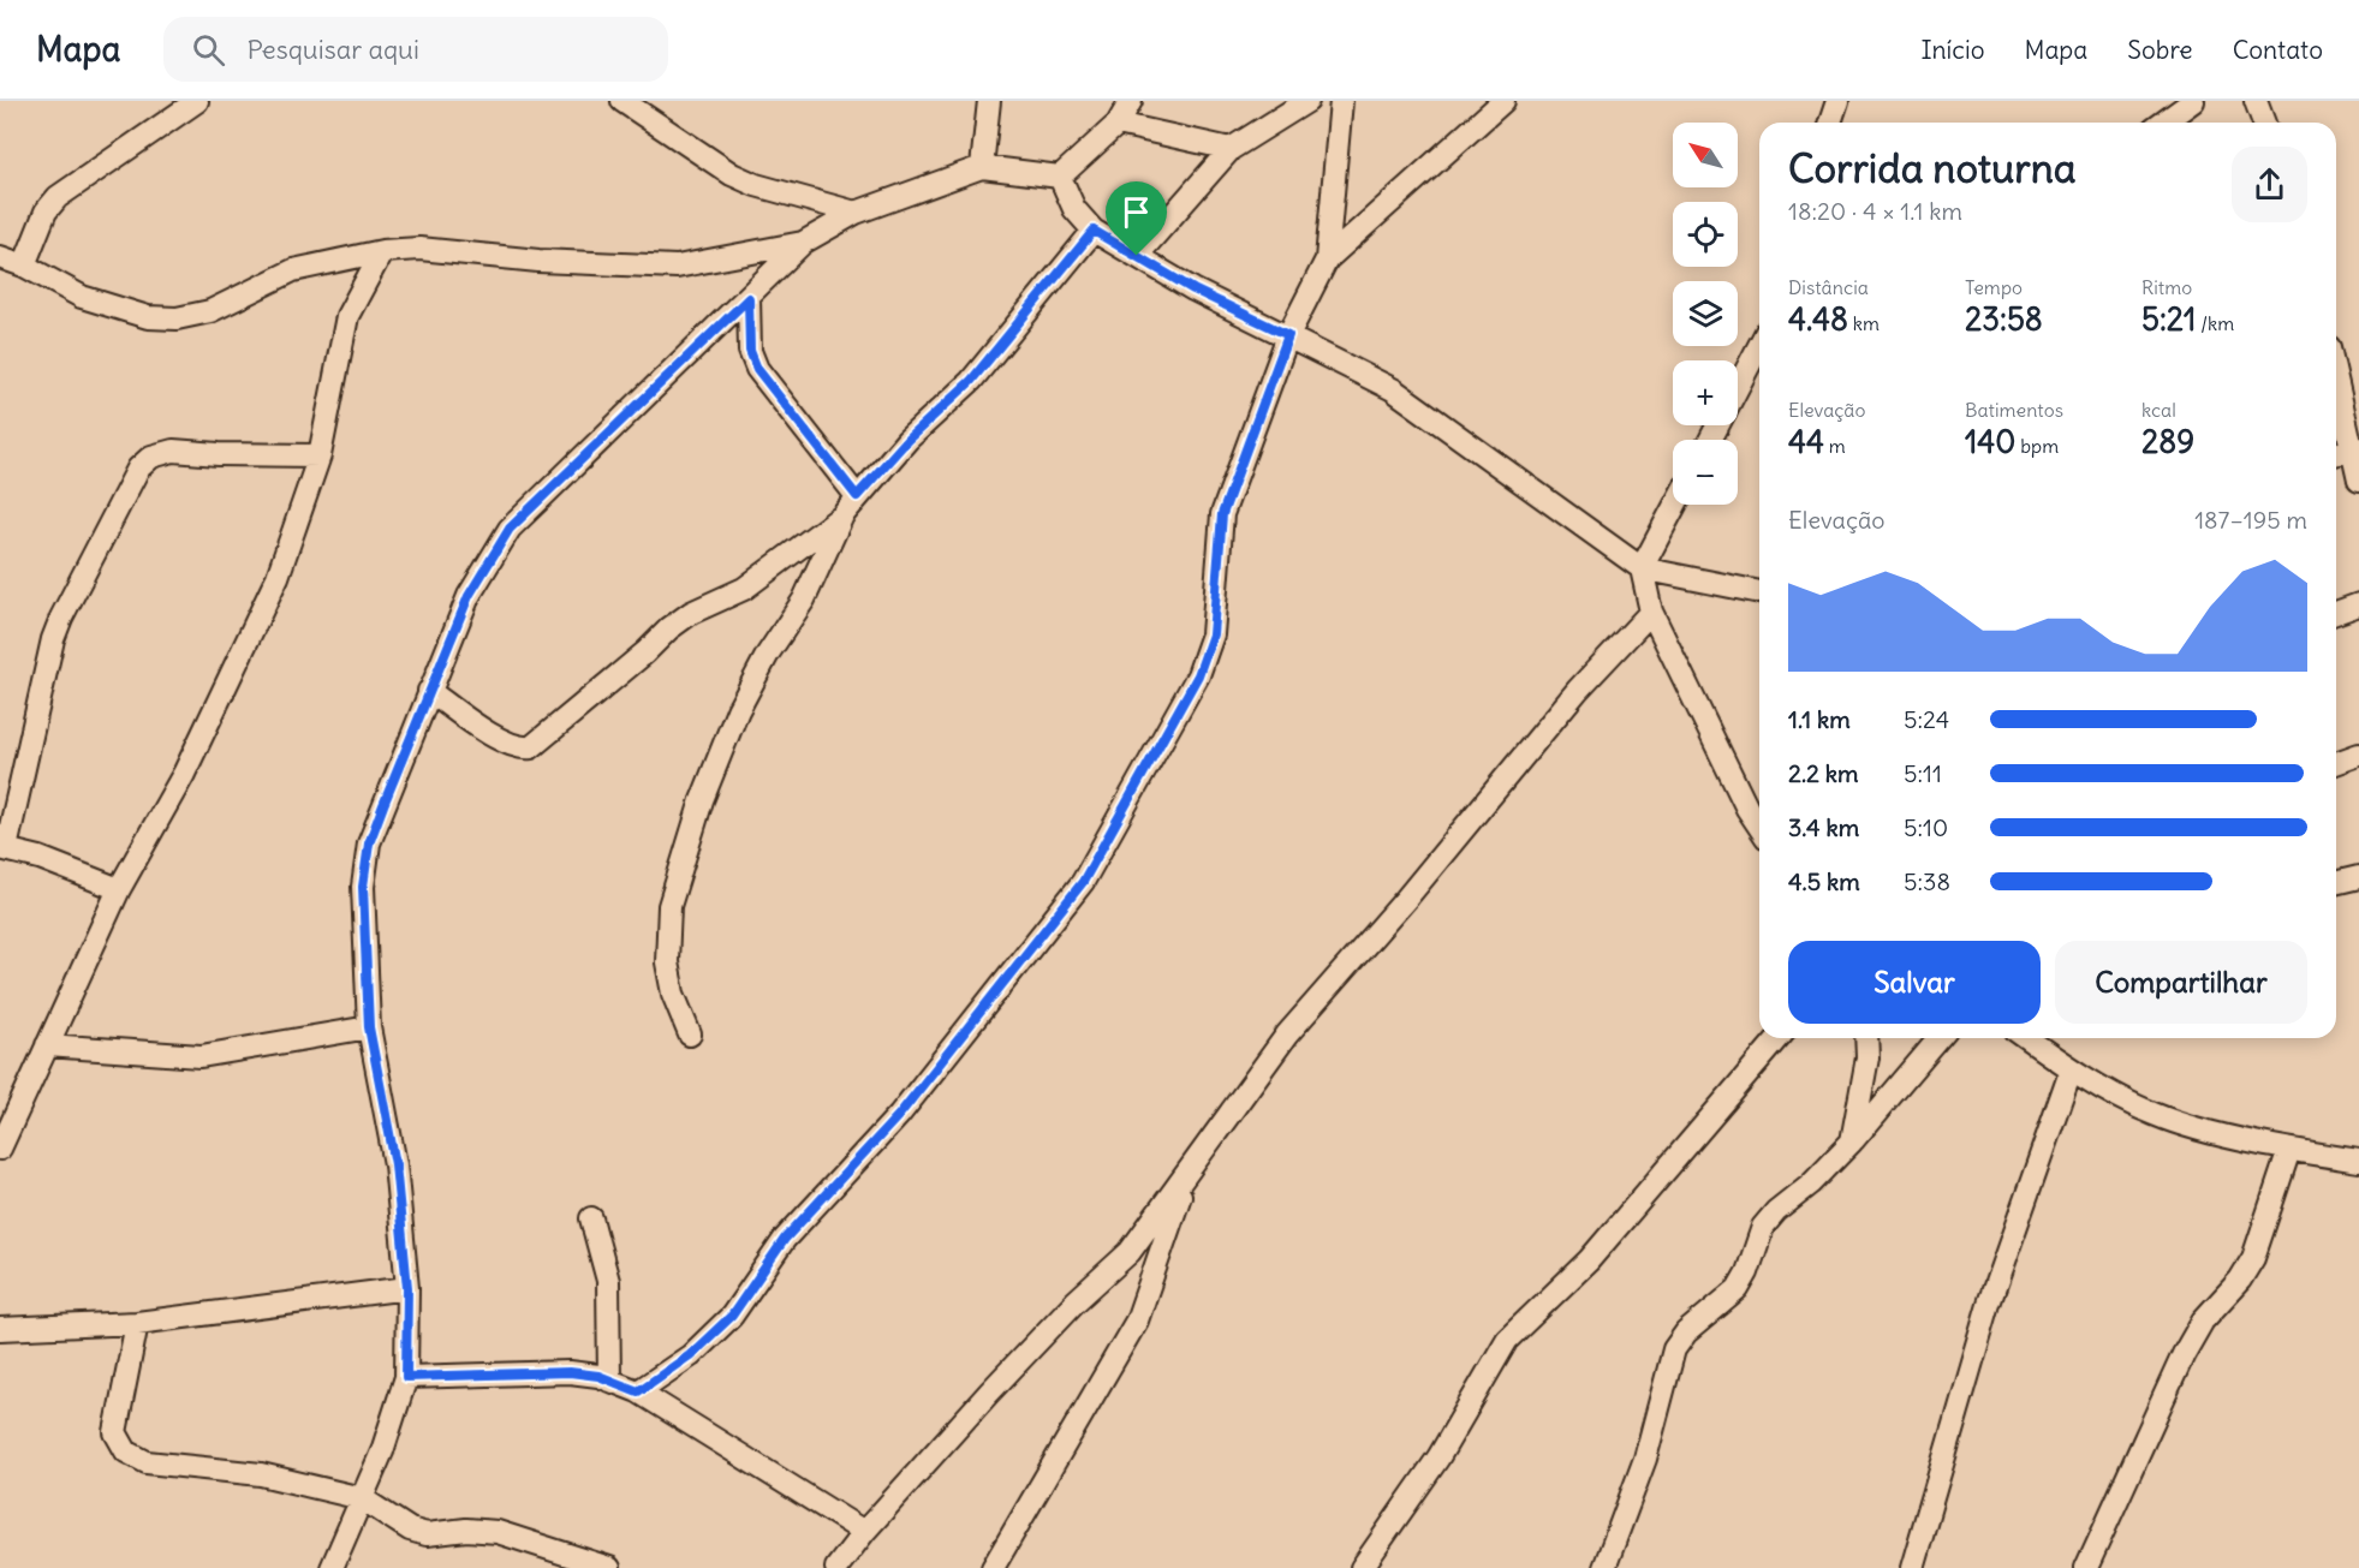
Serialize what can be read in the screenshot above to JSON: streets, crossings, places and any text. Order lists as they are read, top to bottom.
{
  "north": "top left",
  "page": {
    "header": "Mapa",
    "search": "Pesquisar aqui",
    "nav": [
      "Início",
      "Mapa",
      "Sobre",
      "Contato"
    ],
    "map_buttons": ["+", "−"],
    "heading": ["Corrida noturna", "18:20 · 4 × 1.1 km"],
    "stats": [
      ["Distância", "4.48 km"],
      ["Tempo", "23:58"],
      ["Ritmo", "5:21 /km"],
      ["Elevação", "44 m"],
      ["Batimentos", "140 bpm"],
      ["kcal", "289"]
    ],
    "chart": ["Elevação", "187–195 m"],
    "list": [
      {
        "name": "1.1 km",
        "note": "5:24"
      },
      {
        "name": "2.2 km",
        "note": "5:11"
      },
      {
        "name": "3.4 km",
        "note": "5:10"
      },
      {
        "name": "4.5 km",
        "note": "5:38"
      }
    ],
    "buttons": ["Salvar", "Compartilhar"]
  }
}
